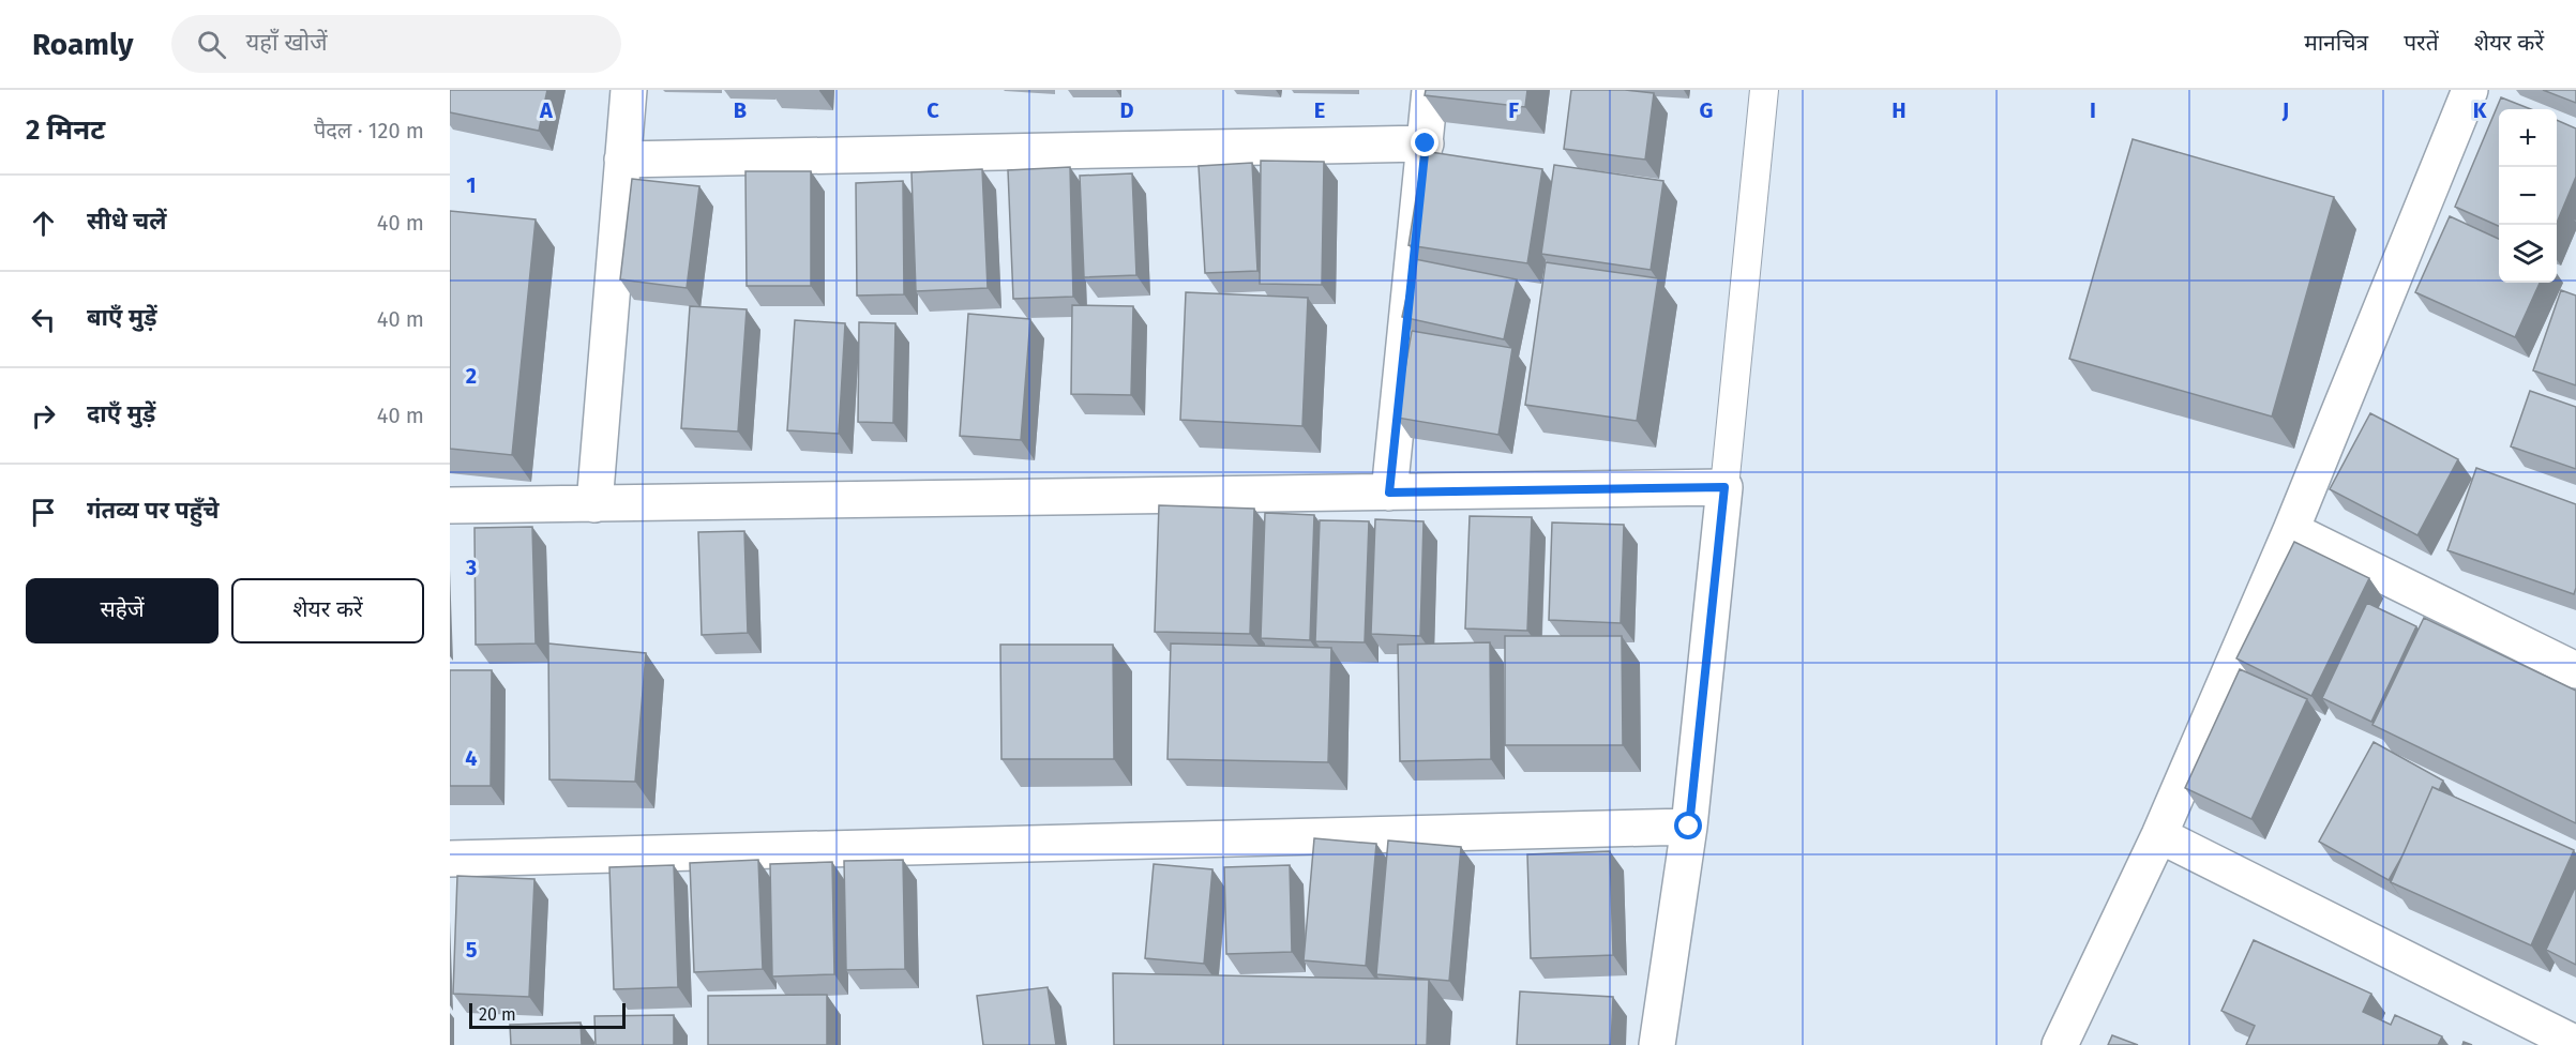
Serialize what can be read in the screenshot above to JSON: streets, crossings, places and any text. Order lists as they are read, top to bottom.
{
  "scale_bar": "20 m",
  "page": {
    "header": "Roamly",
    "search": "यहाँ खोजें",
    "nav": ["मानचित्र", "परतें", "शेयर करें"],
    "heading": ["2 मिनट", "पैदल · 120 m"],
    "map_buttons": ["+", "−"],
    "list": [
      ["सीधे चलें", "40 m"],
      ["बाएँ मुड़ें", "40 m"],
      ["दाएँ मुड़ें", "40 m"],
      "गंतव्य पर पहुँचे"
    ],
    "buttons": ["सहेजें", "शेयर करें"],
    "scale": "20 m"
  },
  "grid": {
    "columns": [
      "A",
      "B",
      "C",
      "D",
      "E",
      "F",
      "G",
      "H",
      "I",
      "J",
      "K"
    ],
    "rows": [
      "1",
      "2",
      "3",
      "4",
      "5"
    ]
  }
}
